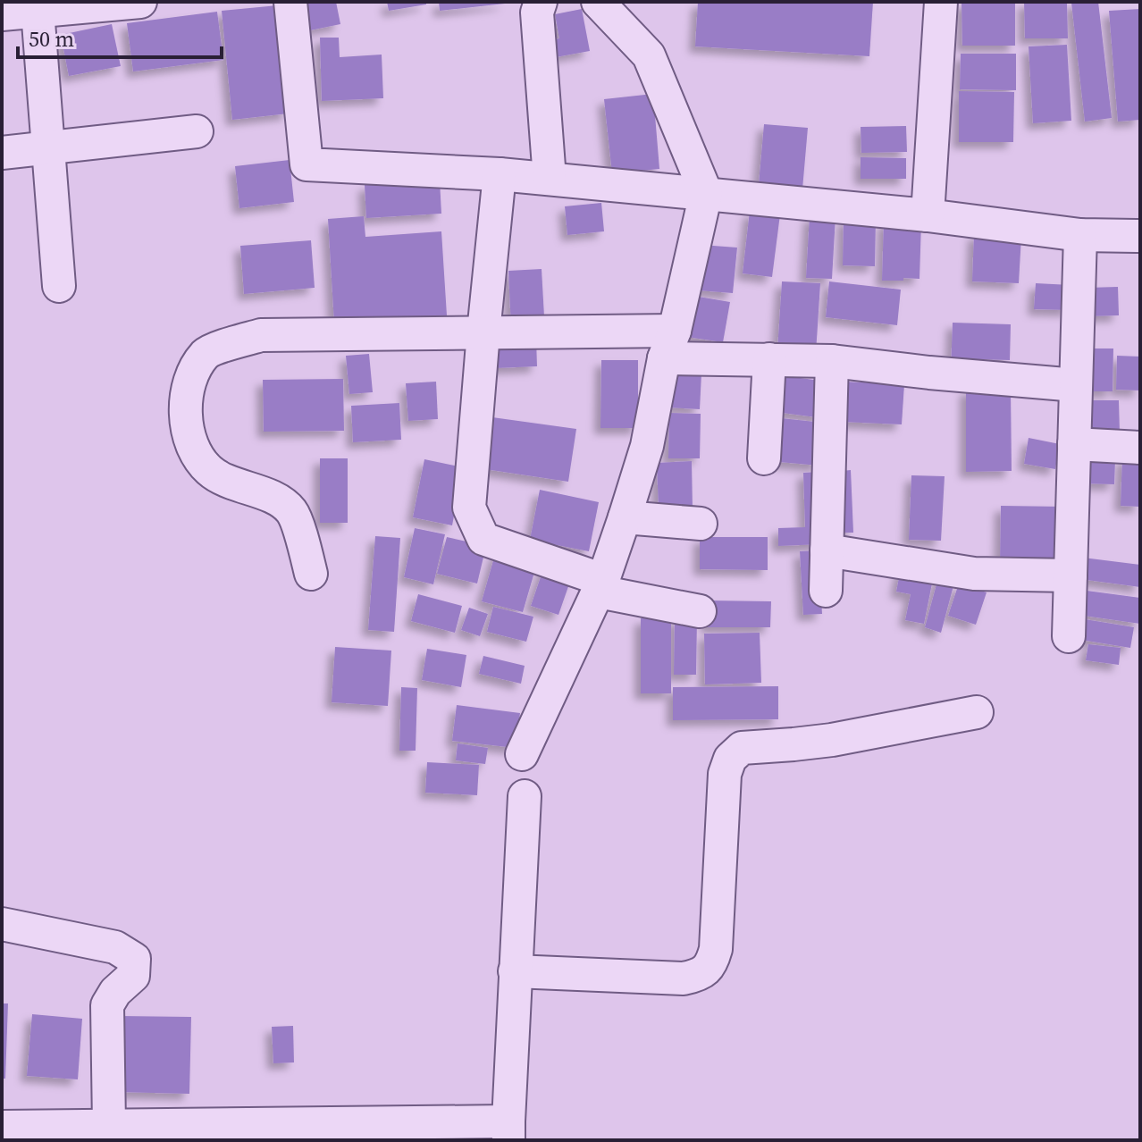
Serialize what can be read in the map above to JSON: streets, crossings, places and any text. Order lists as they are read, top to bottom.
{
  "scale_bar": "50 m"
}
